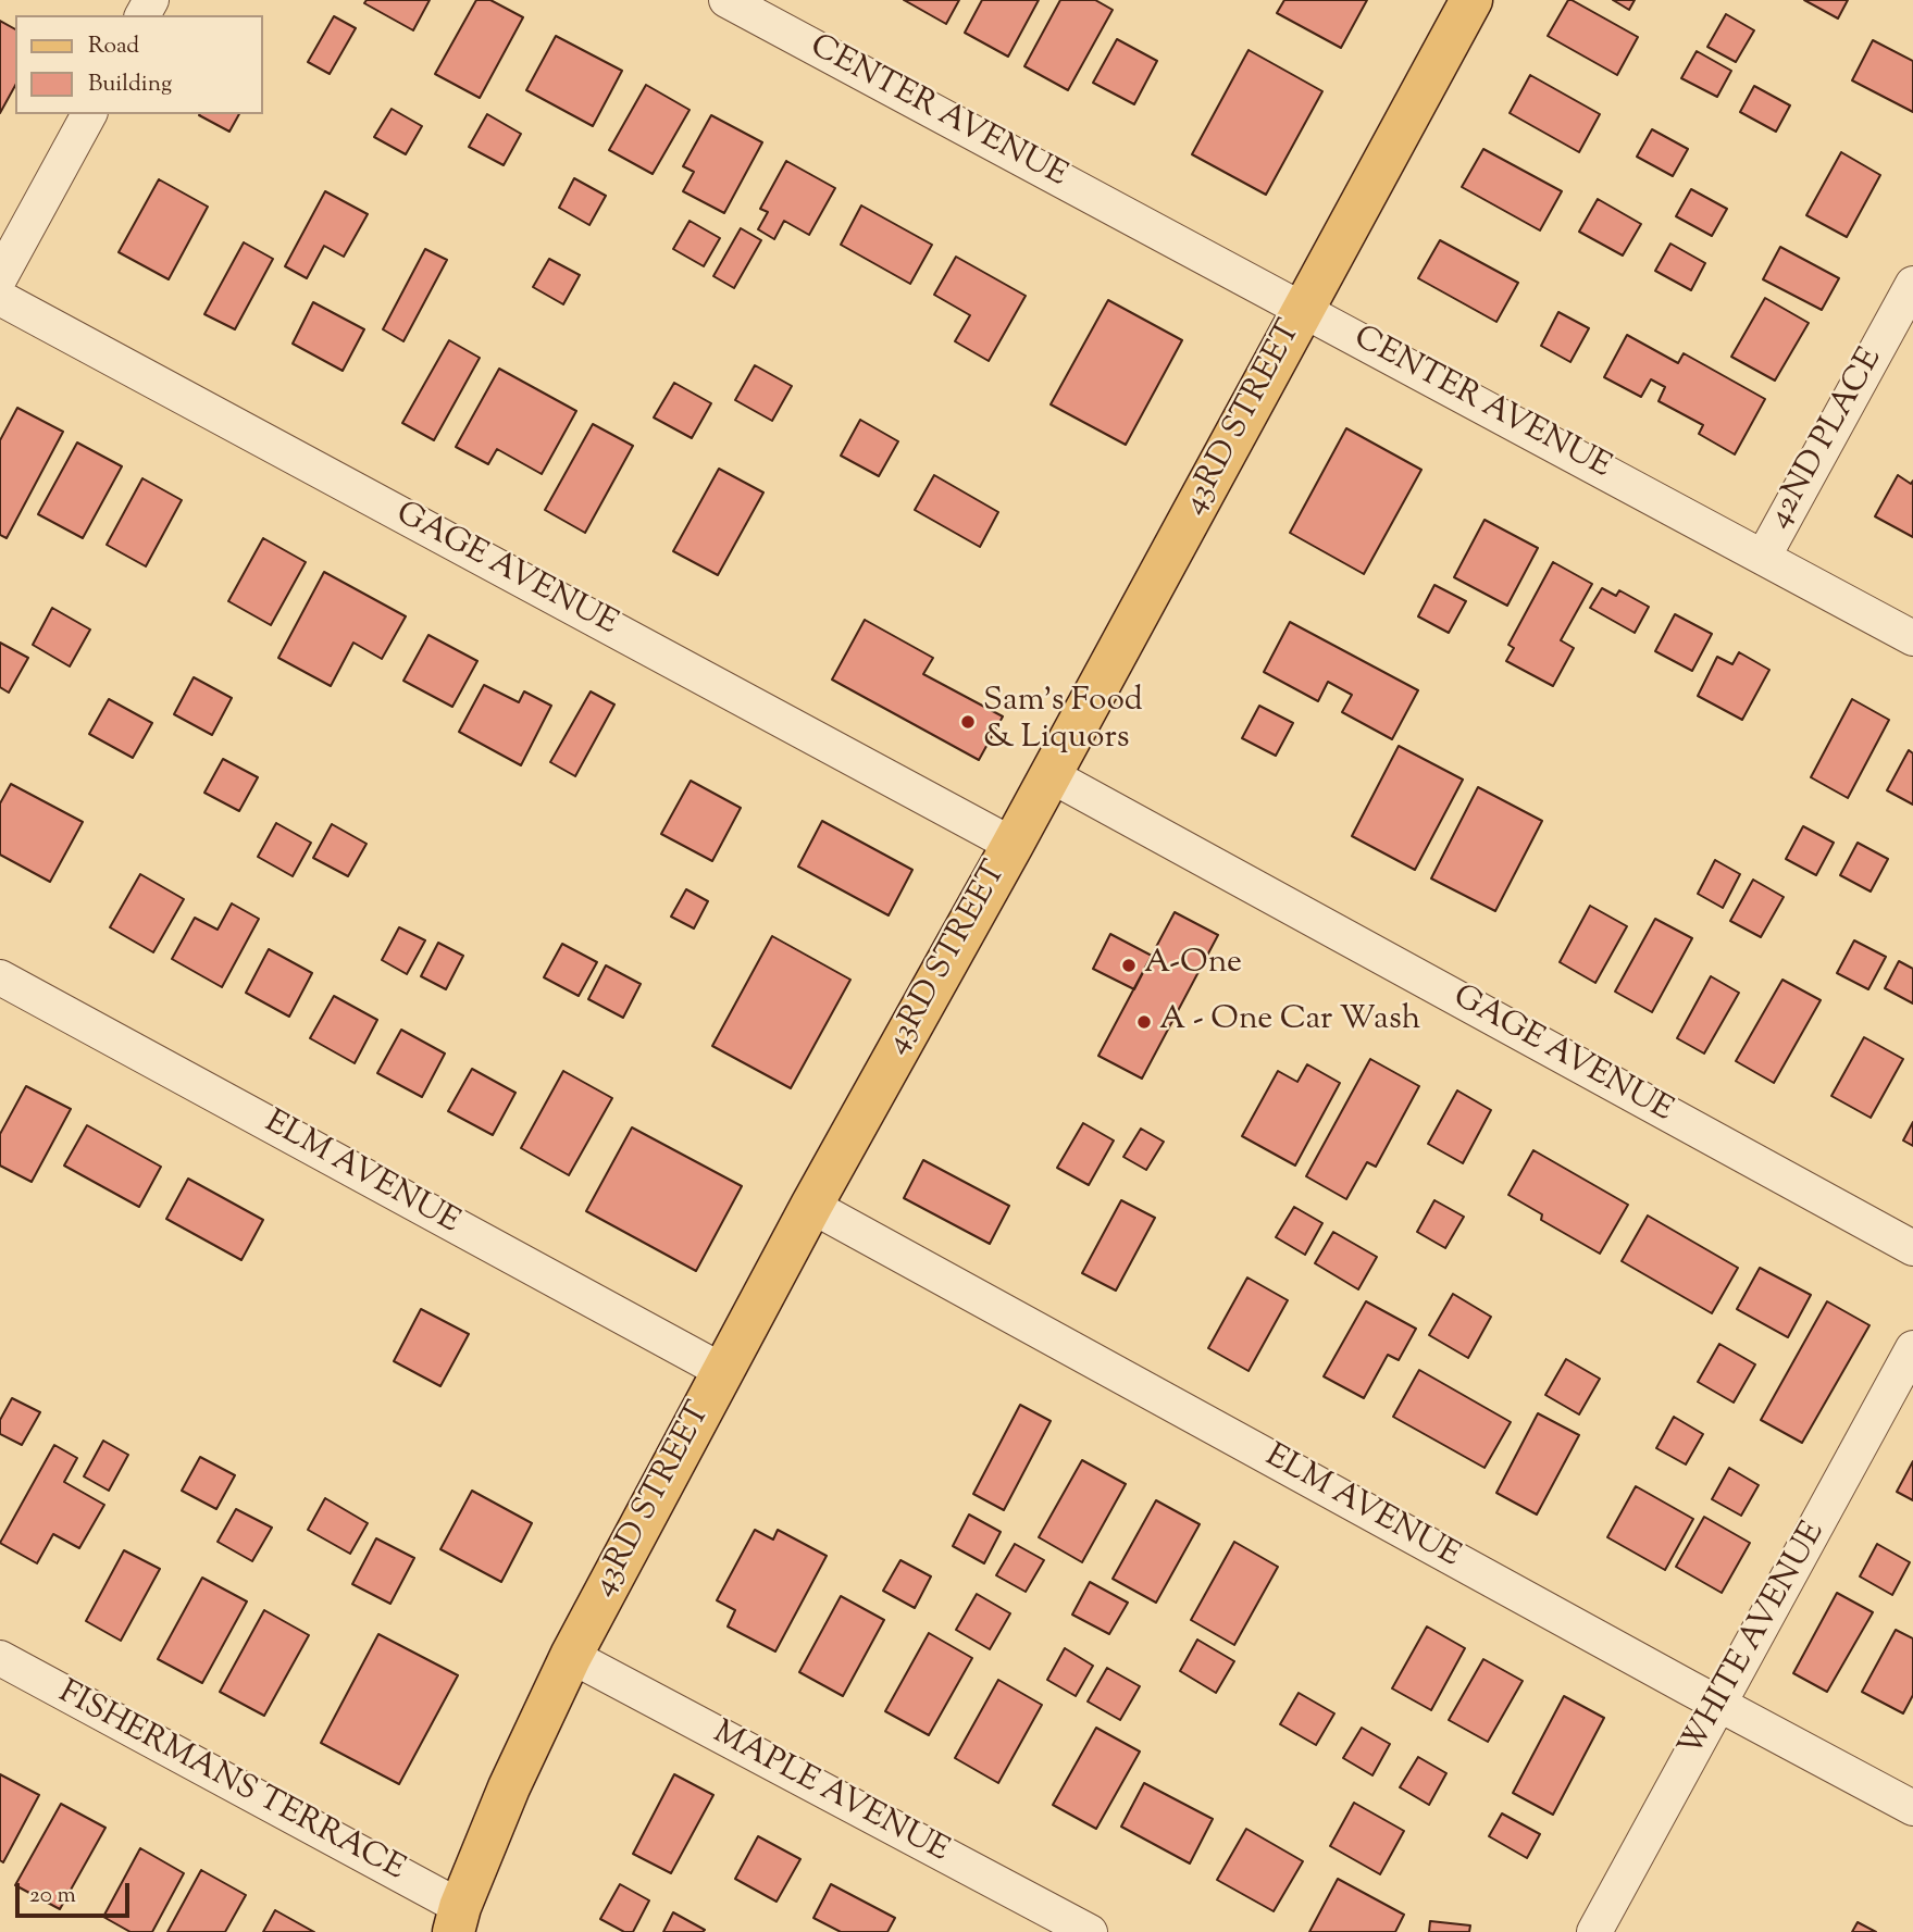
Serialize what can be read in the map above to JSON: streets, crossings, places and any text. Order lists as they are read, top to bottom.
{
  "streets": {
    "main road": ["43RD STREET"],
    "street": [
      "CENTER AVENUE",
      "42ND PLACE",
      "GAGE AVENUE",
      "ELM AVENUE",
      "WHITE AVENUE",
      "FISHERMANS TERRACE",
      "MAPLE AVENUE"
    ]
  },
  "crossings": [
    ["CENTER AVENUE", "43RD STREET"],
    ["CENTER AVENUE", "42ND PLACE"],
    ["43RD STREET", "GAGE AVENUE"],
    ["43RD STREET", "ELM AVENUE"],
    ["43RD STREET", "FISHERMANS TERRACE"],
    ["43RD STREET", "MAPLE AVENUE"],
    ["ELM AVENUE", "WHITE AVENUE"]
  ],
  "places": ["Sam's Food & Liquors", "A-One", "A - One Car Wash"],
  "legend": ["Road", "Building"],
  "scale_bar": "20 m"
}
